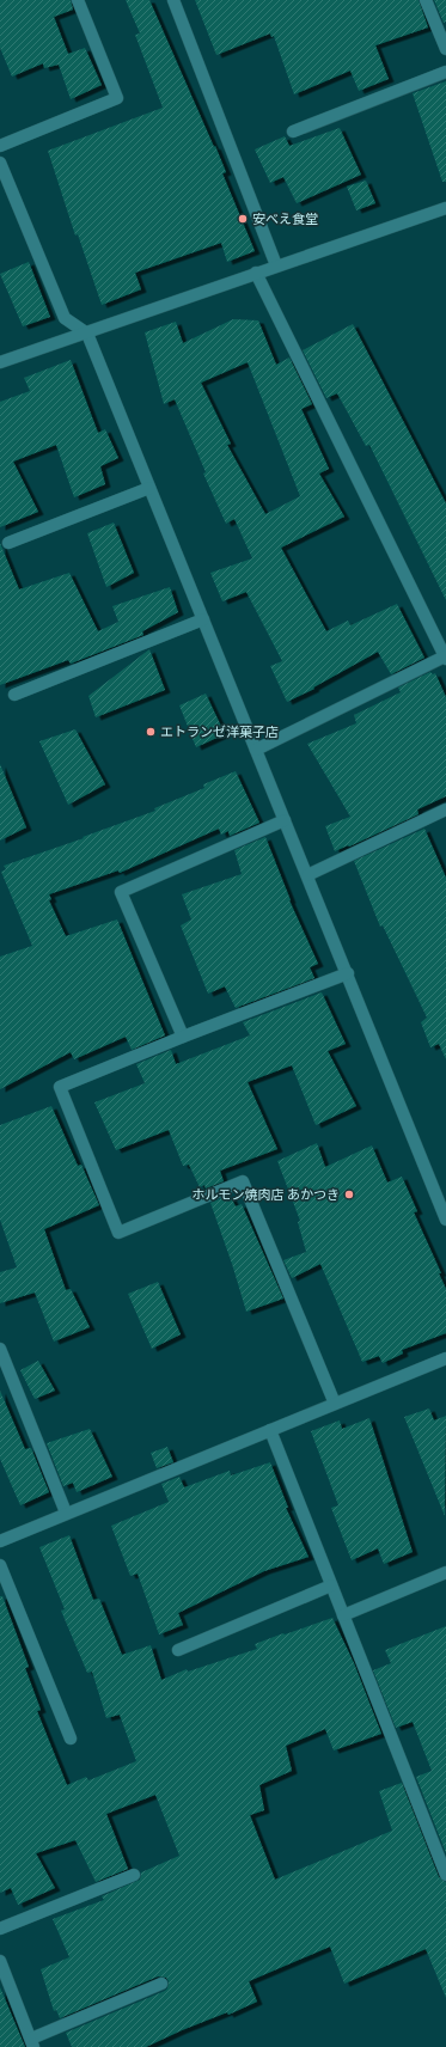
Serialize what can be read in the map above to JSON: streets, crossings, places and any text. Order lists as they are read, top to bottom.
{
  "places": ["安べえ食堂", "エトランゼ洋菓子店", "ホルモン焼肉店 あかつき"]
}
